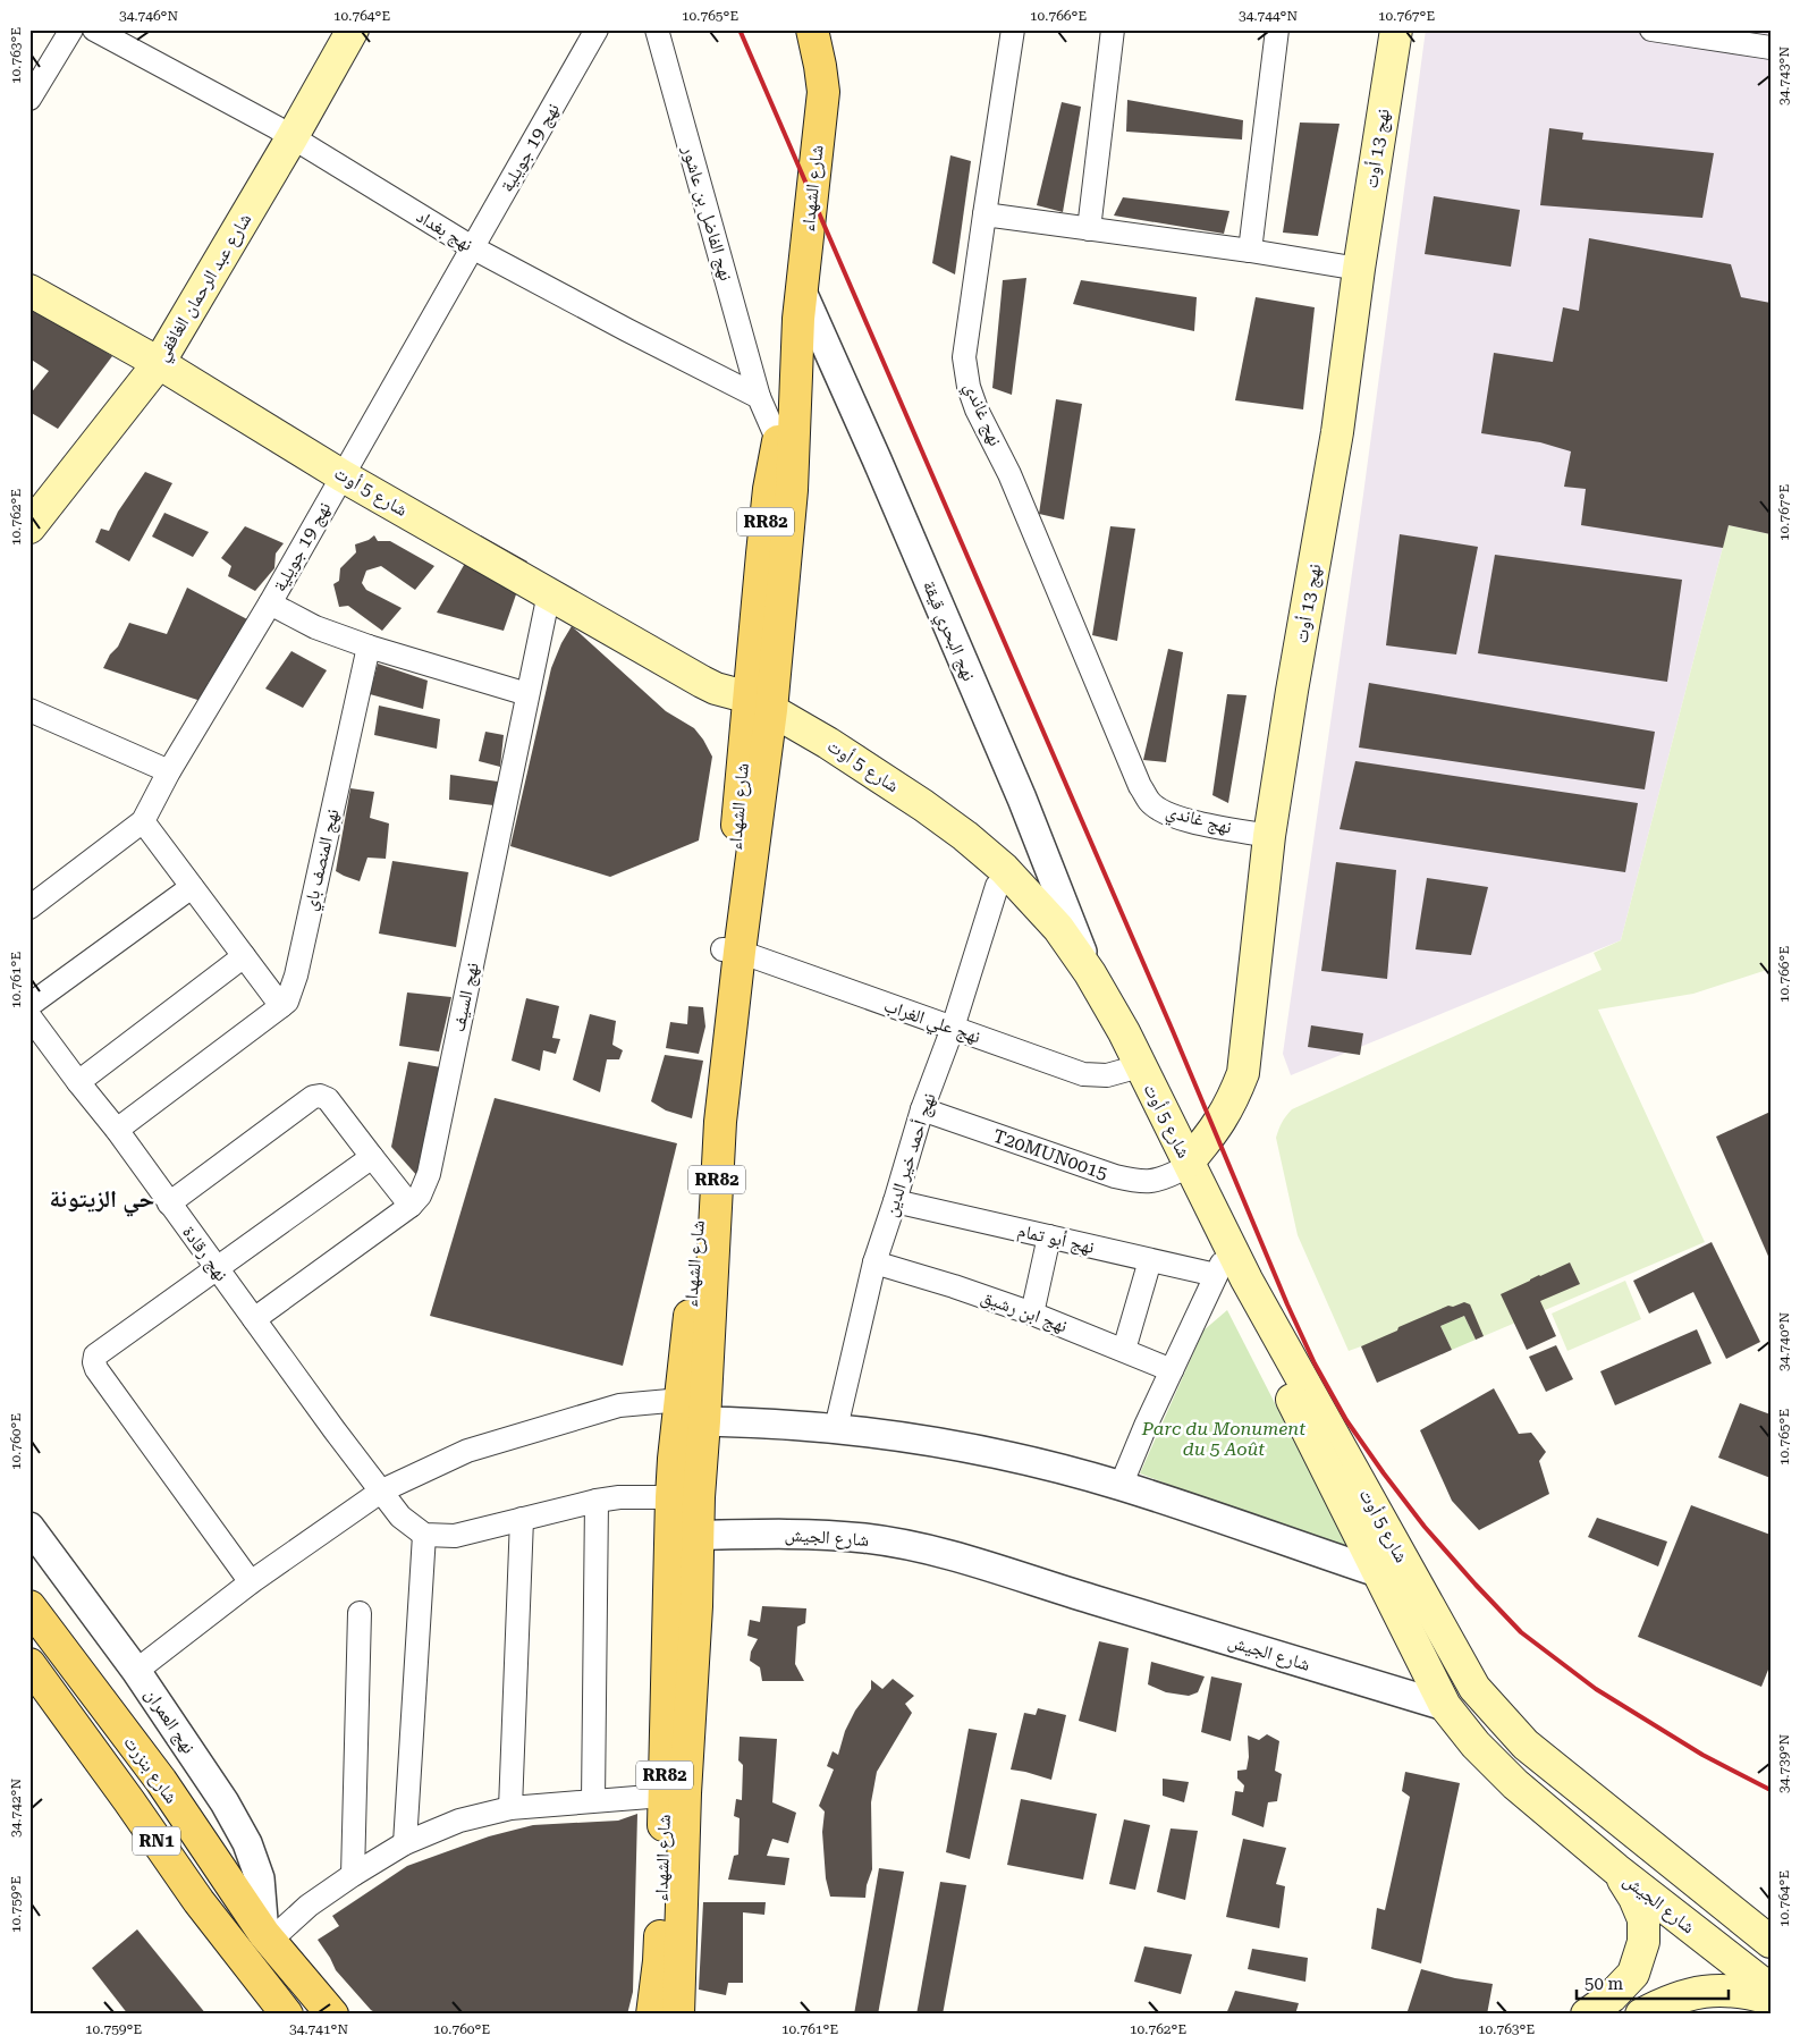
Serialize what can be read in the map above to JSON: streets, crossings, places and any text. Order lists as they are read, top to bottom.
{
  "streets": {
    "main road": [
      "نهج 13 أوت",
      "شارع الشهداء",
      "شارع عبد الرحمان الغافقي",
      "شارع 5 أوت",
      "RR82",
      "شارع الجيش",
      "شارع بنزرت",
      "RN1"
    ],
    "street": [
      "نهج 19 جويلية",
      "نهج الفاضل بن عاشور",
      "نهج بغداد",
      "نهج غاندي",
      "نهج البحري قيقة",
      "نهج المنصف باي",
      "نهج السيف",
      "نهج علي الغراب",
      "T20MUN0015",
      "نهج أحمد خير الدين",
      "نهج أبو تمام",
      "نهج رقادة",
      "نهج ابن رشيق",
      "نهج العمران"
    ]
  },
  "crossings": [
    ["نهج 19 جويلية", "نهج بغداد"],
    ["نهج 19 جويلية", "شارع 5 أوت"],
    ["نهج 13 أوت", "نهج غاندي"],
    ["نهج 13 أوت", "شارع 5 أوت"],
    ["نهج 13 أوت", "T20MUN0015"],
    ["شارع الشهداء", "شارع 5 أوت"],
    ["شارع الشهداء", "نهج البحري قيقة"],
    ["شارع الشهداء", "نهج علي الغراب"],
    ["شارع الشهداء", "شارع الجيش"],
    ["نهج الفاضل بن عاشور", "نهج بغداد"],
    ["نهج بغداد", "شارع عبد الرحمان الغافقي"],
    ["شارع عبد الرحمان الغافقي", "شارع 5 أوت"],
    ["شارع 5 أوت", "نهج البحري قيقة"],
    ["شارع 5 أوت", "نهج السيف"],
    ["شارع 5 أوت", "نهج علي الغراب"],
    ["شارع 5 أوت", "T20MUN0015"],
    ["شارع 5 أوت", "نهج أحمد خير الدين"],
    ["شارع 5 أوت", "نهج أبو تمام"],
    ["شارع 5 أوت", "شارع الجيش"],
    ["نهج السيف", "نهج رقادة"],
    ["نهج علي الغراب", "نهج أحمد خير الدين"],
    ["T20MUN0015", "نهج أحمد خير الدين"],
    ["نهج أحمد خير الدين", "نهج أبو تمام"],
    ["نهج أحمد خير الدين", "نهج ابن رشيق"],
    ["نهج العمران", "شارع بنزرت"]
  ],
  "districts": ["حي الزيتونة"],
  "parks": ["Parc du Monument du 5 Août"],
  "scale_bar": "50 m",
  "coordinates": [
    "34.746°N",
    "10.764°E",
    "10.765°E",
    "10.766°E",
    "34.744°N",
    "10.767°E",
    "10.763°E",
    "34.743°N",
    "10.762°E",
    "10.761°E",
    "34.740°N",
    "10.760°E",
    "34.739°N",
    "34.742°N",
    "10.759°E",
    "34.741°N"
  ]
}
